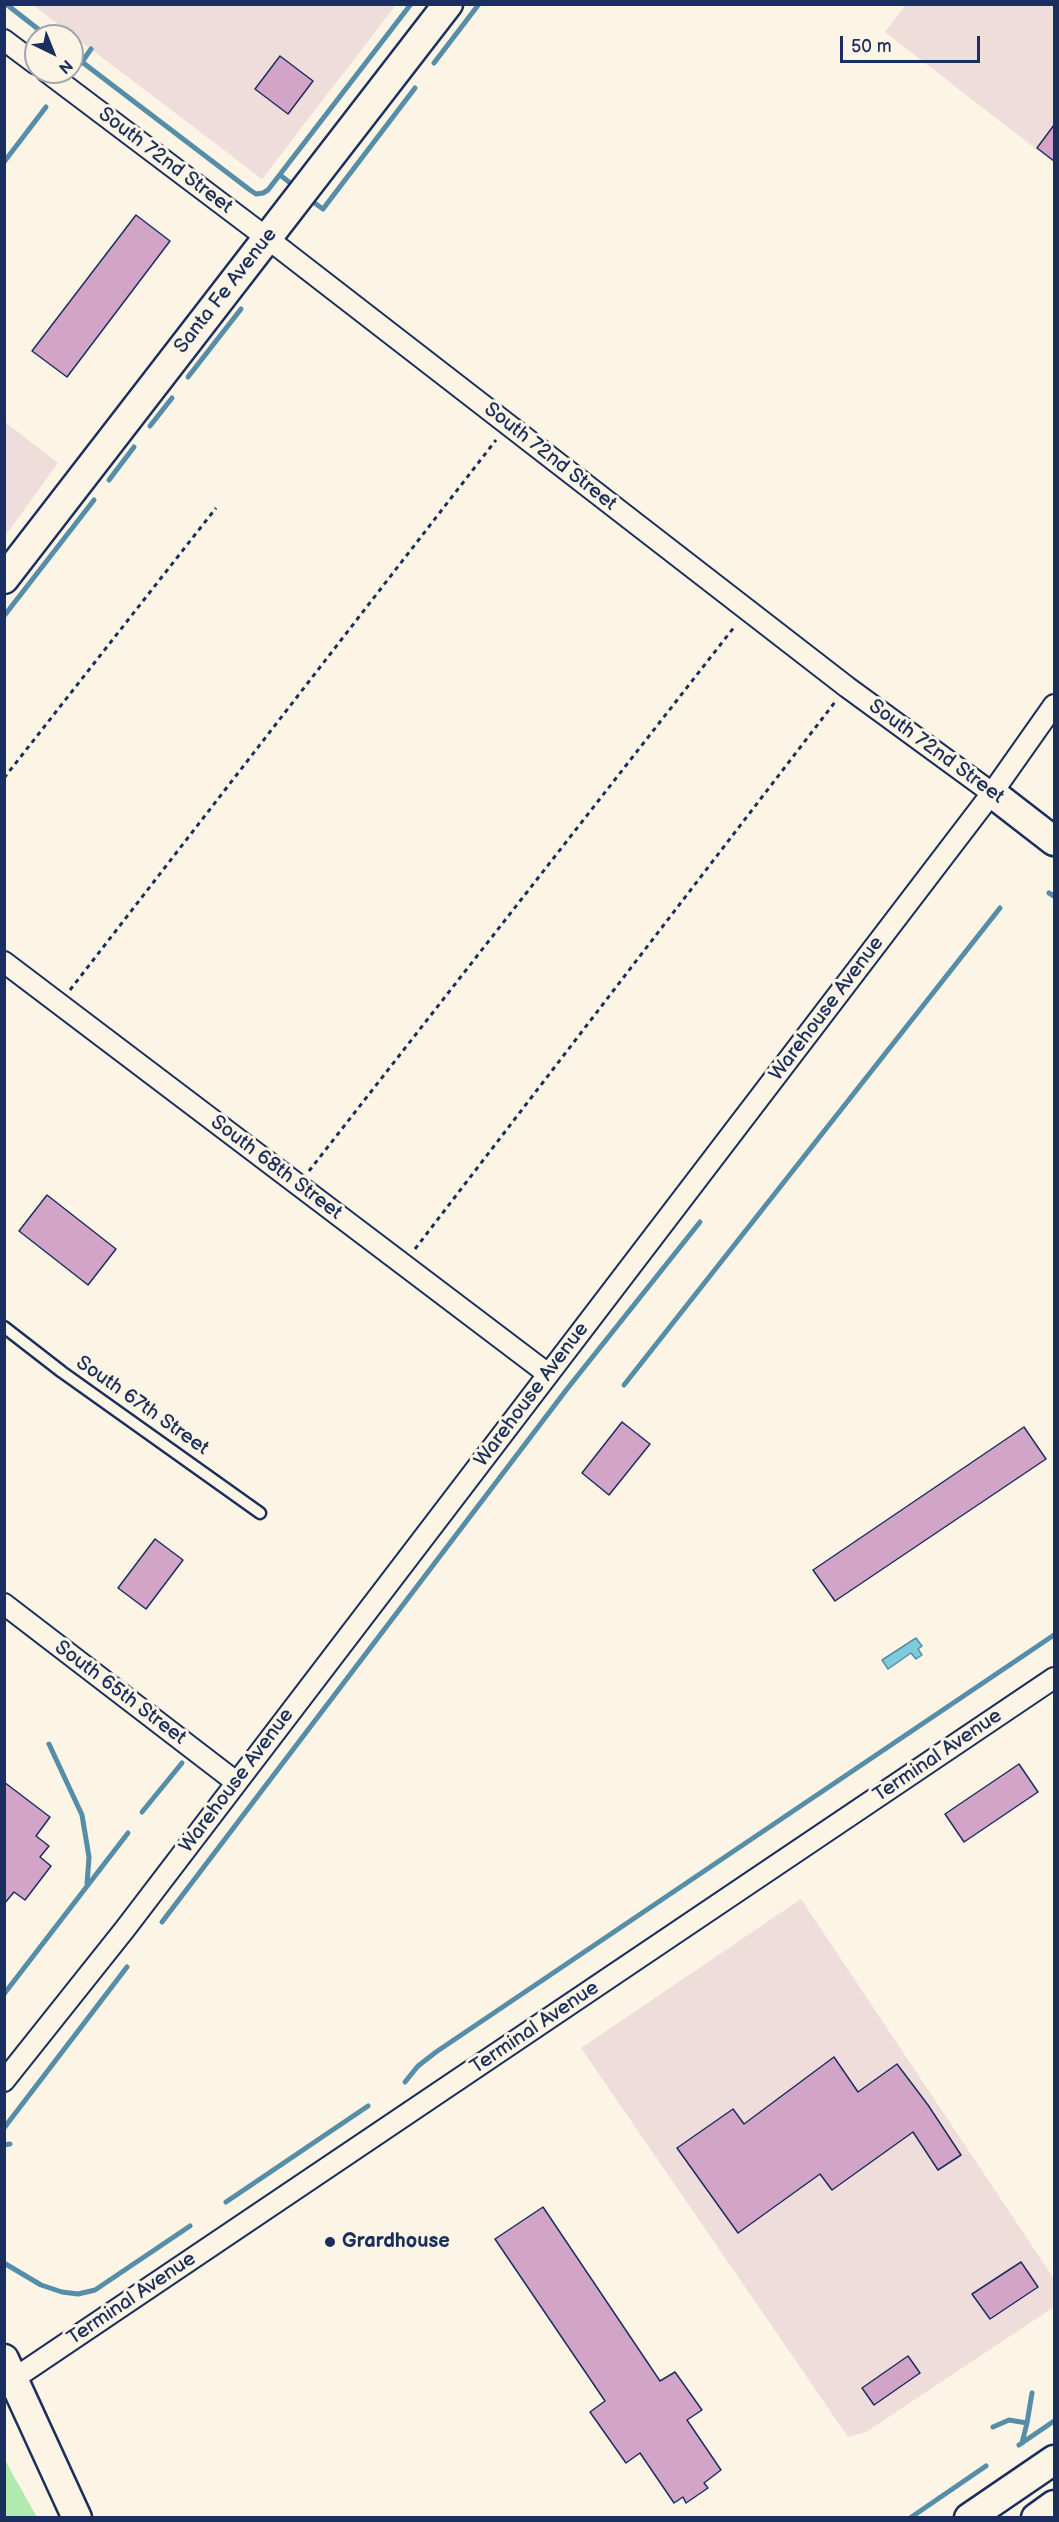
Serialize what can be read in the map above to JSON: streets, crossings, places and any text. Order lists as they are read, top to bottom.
{
  "streets": {
    "street": [
      "South 72nd Street",
      "Santa Fe Avenue",
      "Warehouse Avenue",
      "South 68th Street",
      "South 65th Street",
      "Terminal Avenue"
    ],
    "lane": ["South 67th Street"]
  },
  "crossings": [
    ["South 72nd Street", "Santa Fe Avenue"],
    ["South 72nd Street", "Warehouse Avenue"],
    ["Warehouse Avenue", "South 68th Street"],
    ["Warehouse Avenue", "South 65th Street"]
  ],
  "places": ["Grardhouse"],
  "scale_bar": "50 m",
  "north": "bottom right"
}
